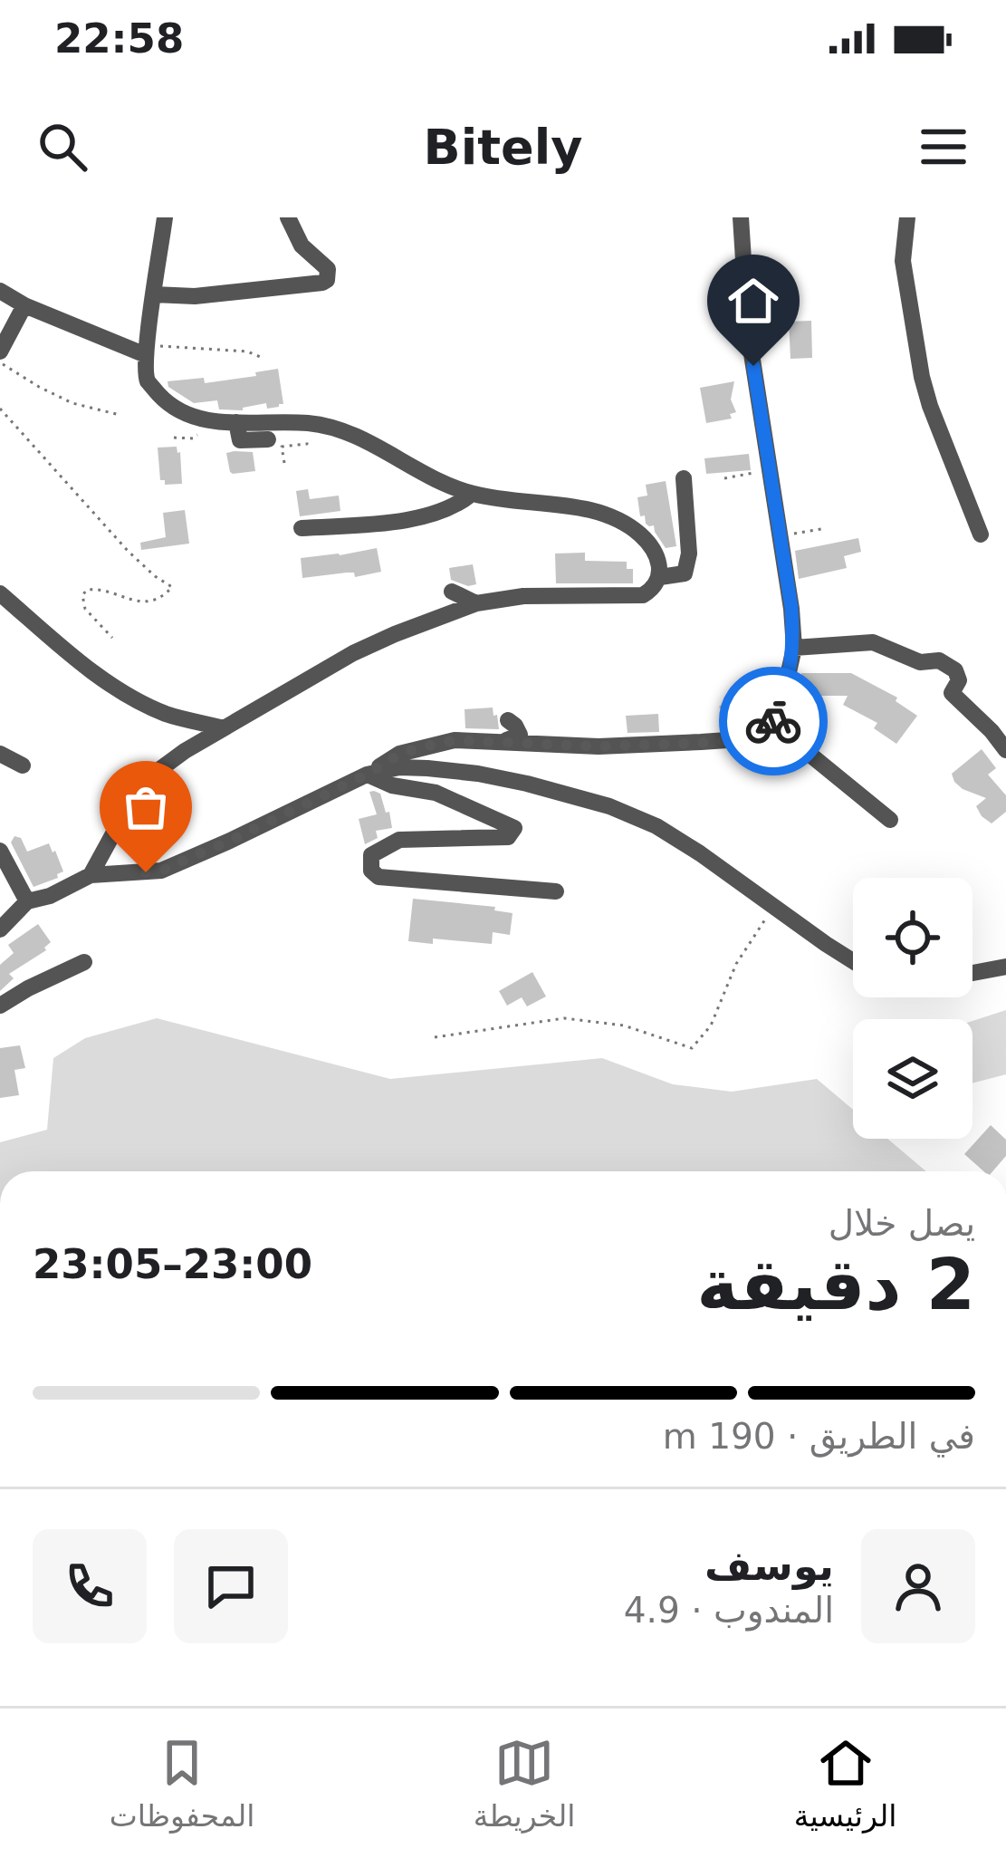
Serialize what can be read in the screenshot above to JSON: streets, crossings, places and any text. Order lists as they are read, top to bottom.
{
  "page": {
    "status": "22:58",
    "header": "Bitely",
    "heading": ["2 دقيقة", "يصل خلال", "23:00–23:05"],
    "panel": ["يوسف", "المندوب · 4.9"],
    "bar": "في الطريق · 190 m",
    "tabs": ["الرئيسية", "الخريطة", "المحفوظات"]
  }
}
